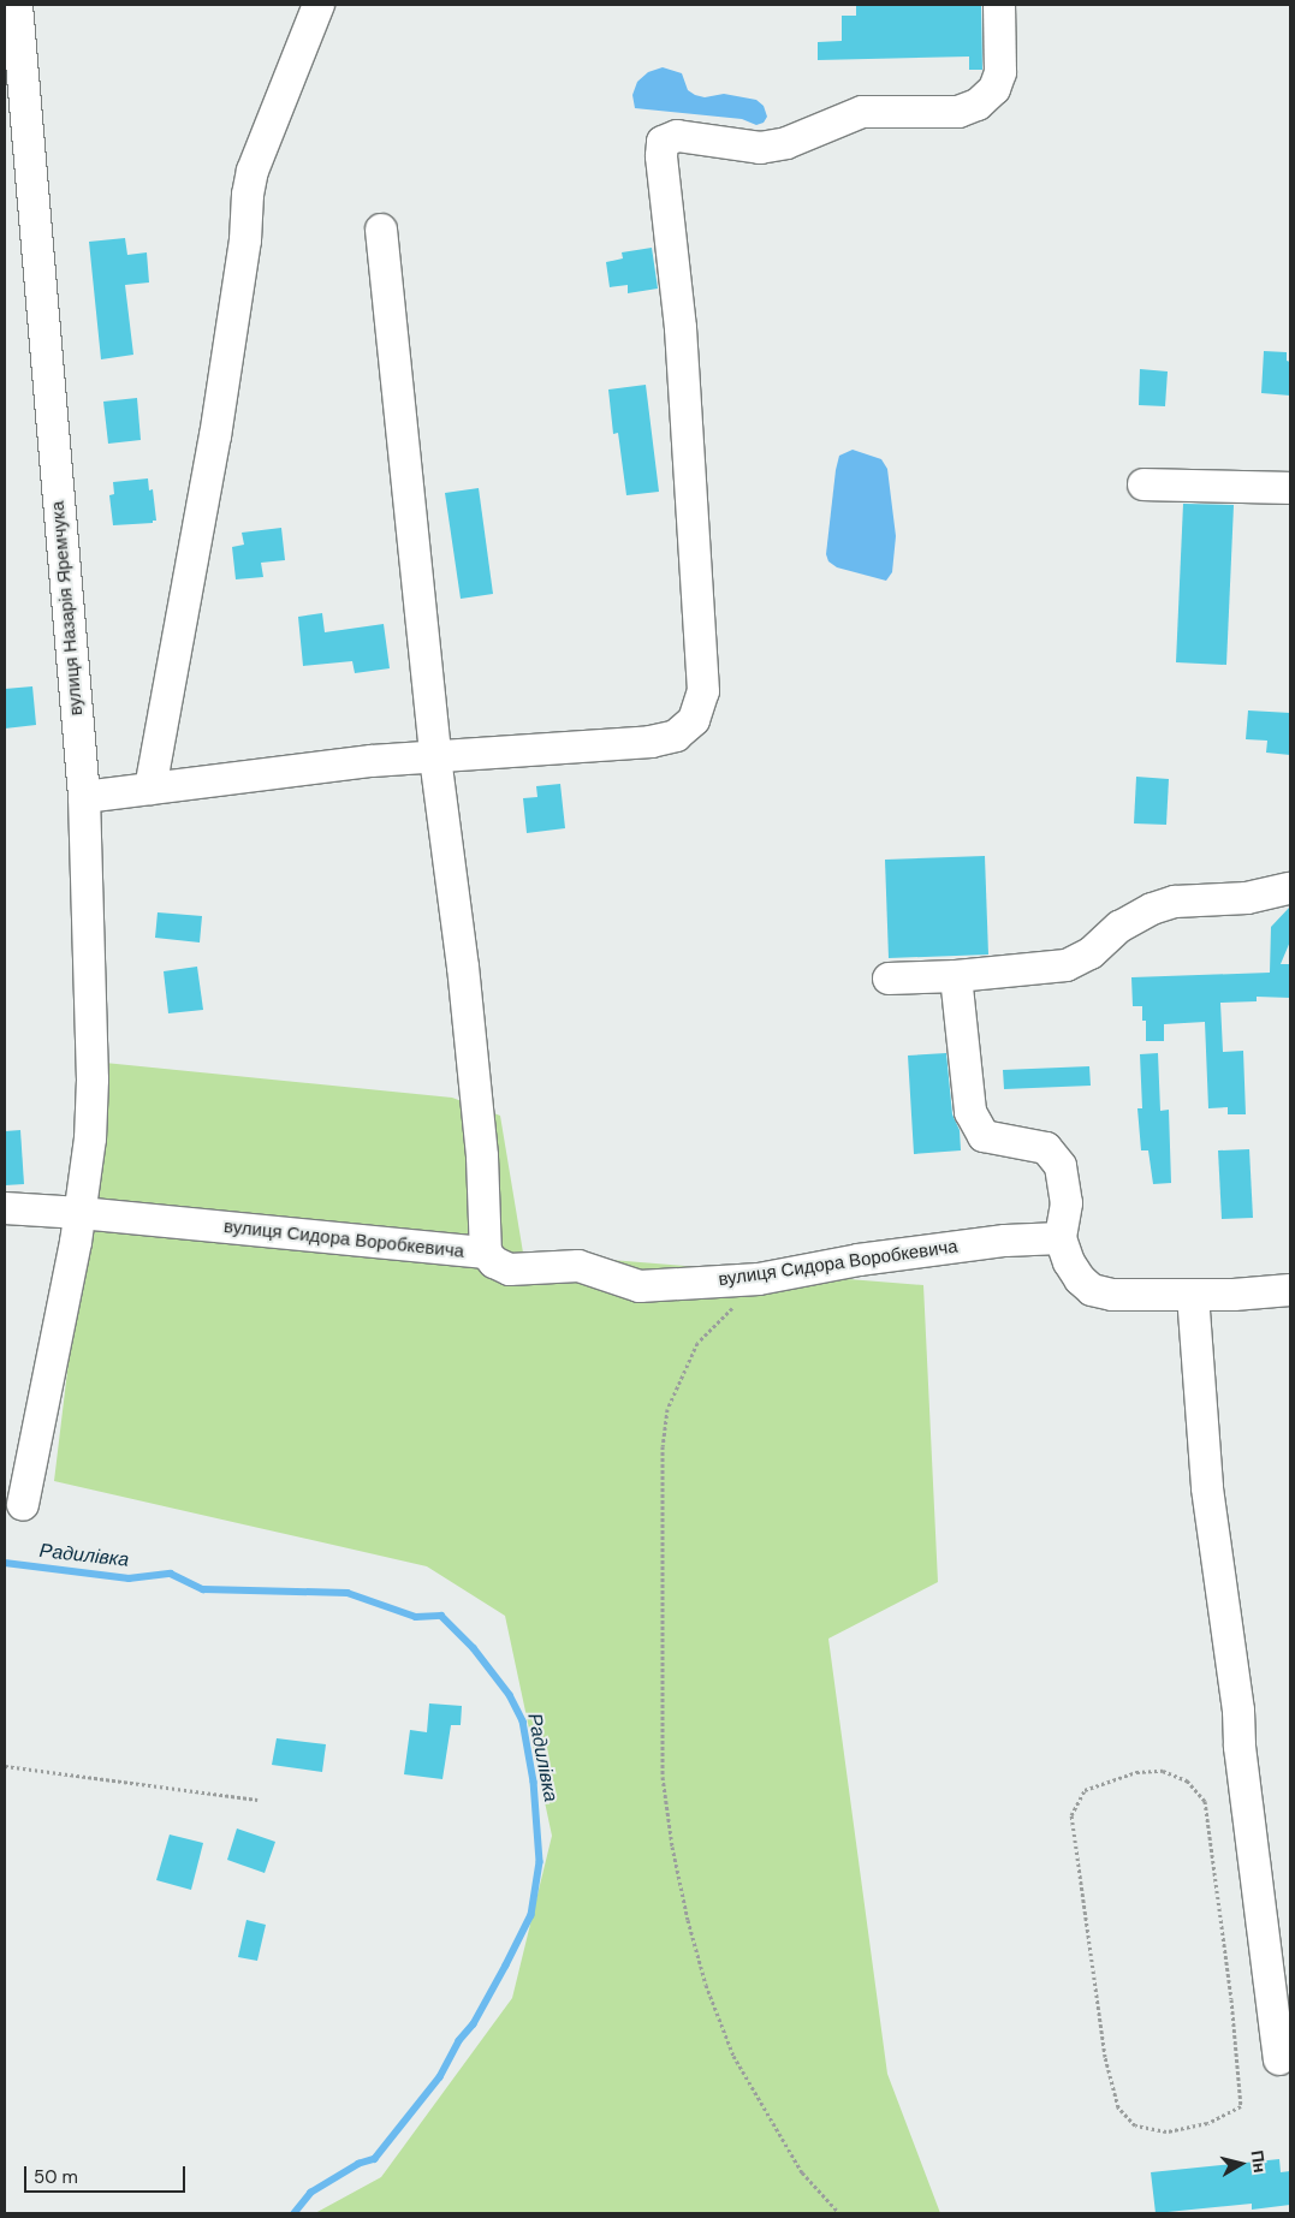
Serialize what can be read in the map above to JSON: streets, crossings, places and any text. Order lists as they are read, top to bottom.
{
  "streets": {
    "street": ["вулиця Назарія Яремчука", "вулиця Сидора Воробкевича"]
  },
  "crossings": [
    ["вулиця Назарія Яремчука", "вулиця Сидора Воробкевича"]
  ],
  "water": ["Радилівка"],
  "scale_bar": "50 m",
  "north": "right"
}
